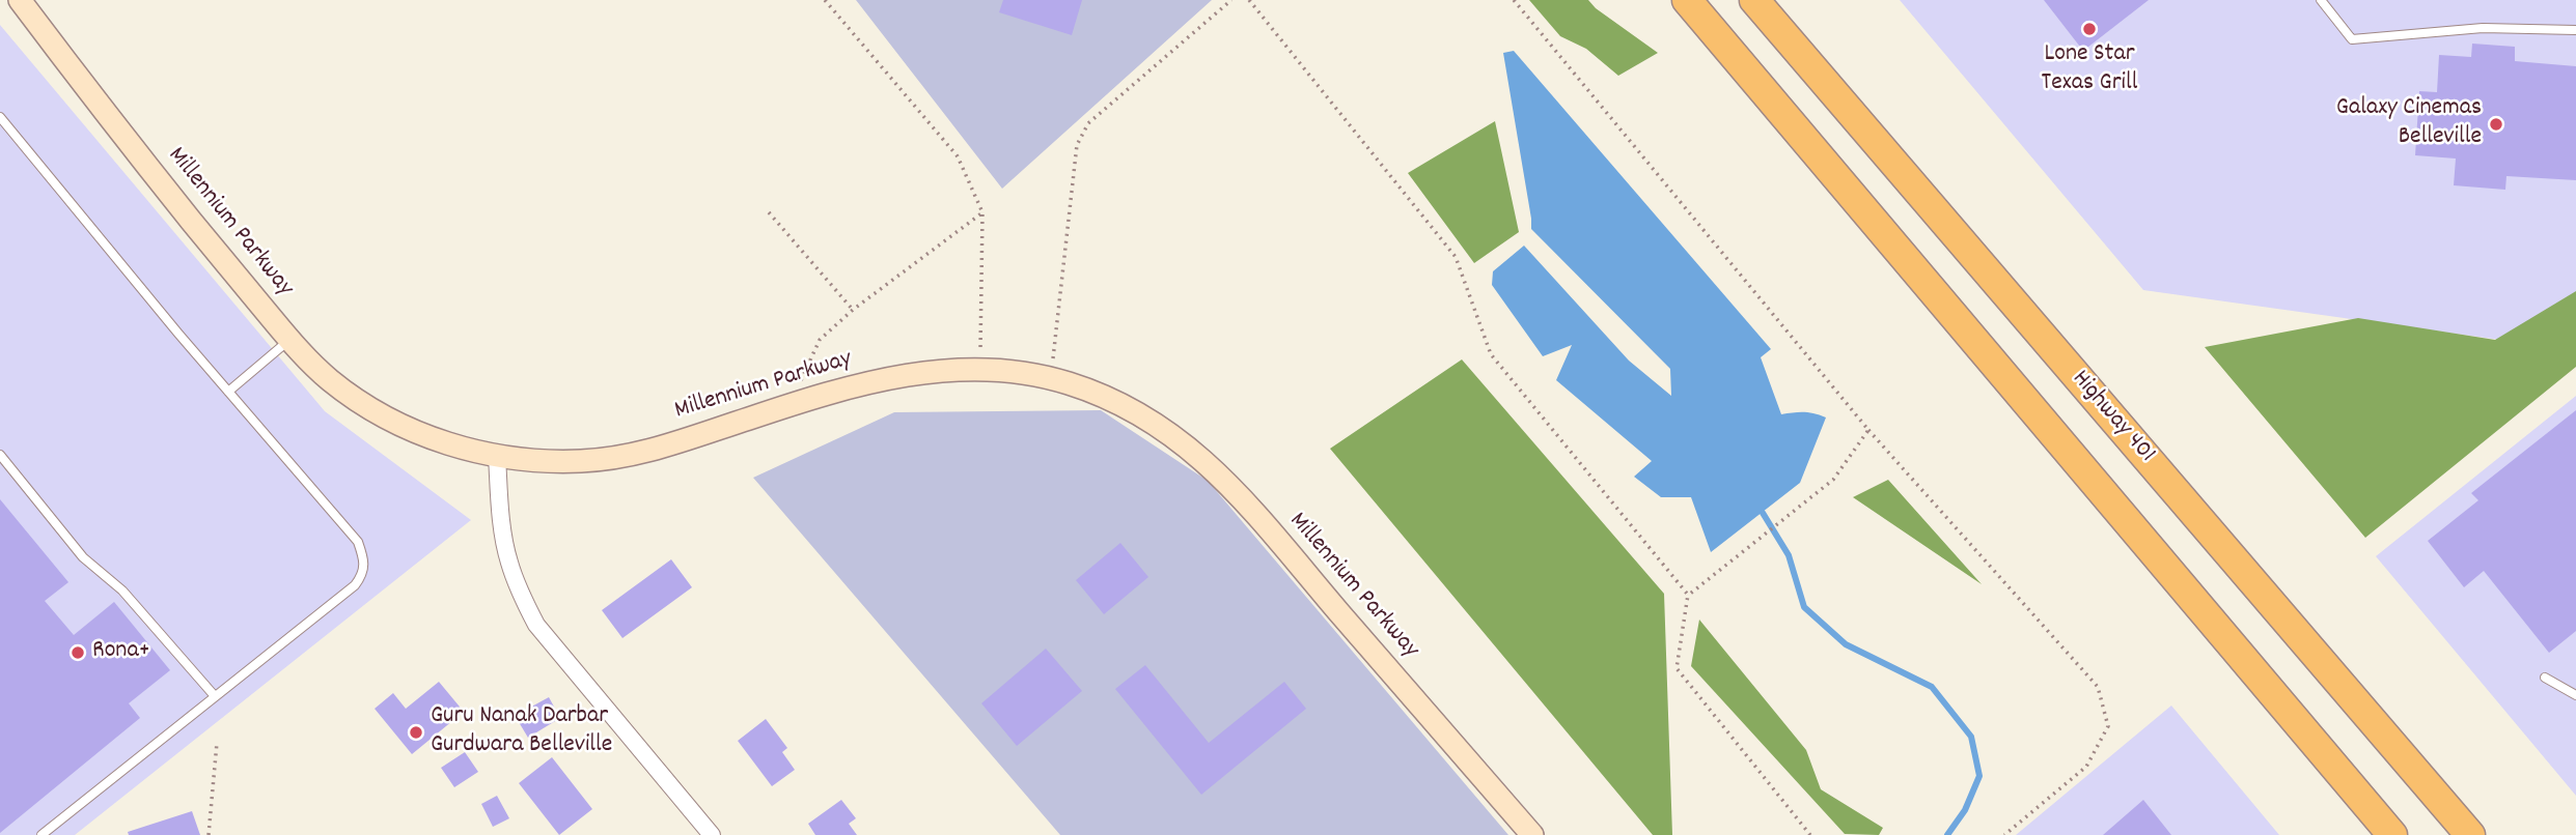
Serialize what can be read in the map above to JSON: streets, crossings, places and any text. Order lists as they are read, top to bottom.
{
  "streets": {
    "highway": ["Highway 401"],
    "street": ["Millennium Parkway"]
  },
  "places": [
    "Lone Star Texas Grill",
    "Galaxy Cinemas Belleville",
    "Rona+",
    "Guru Nanak Darbar Gurdwara Belleville"
  ]
}
